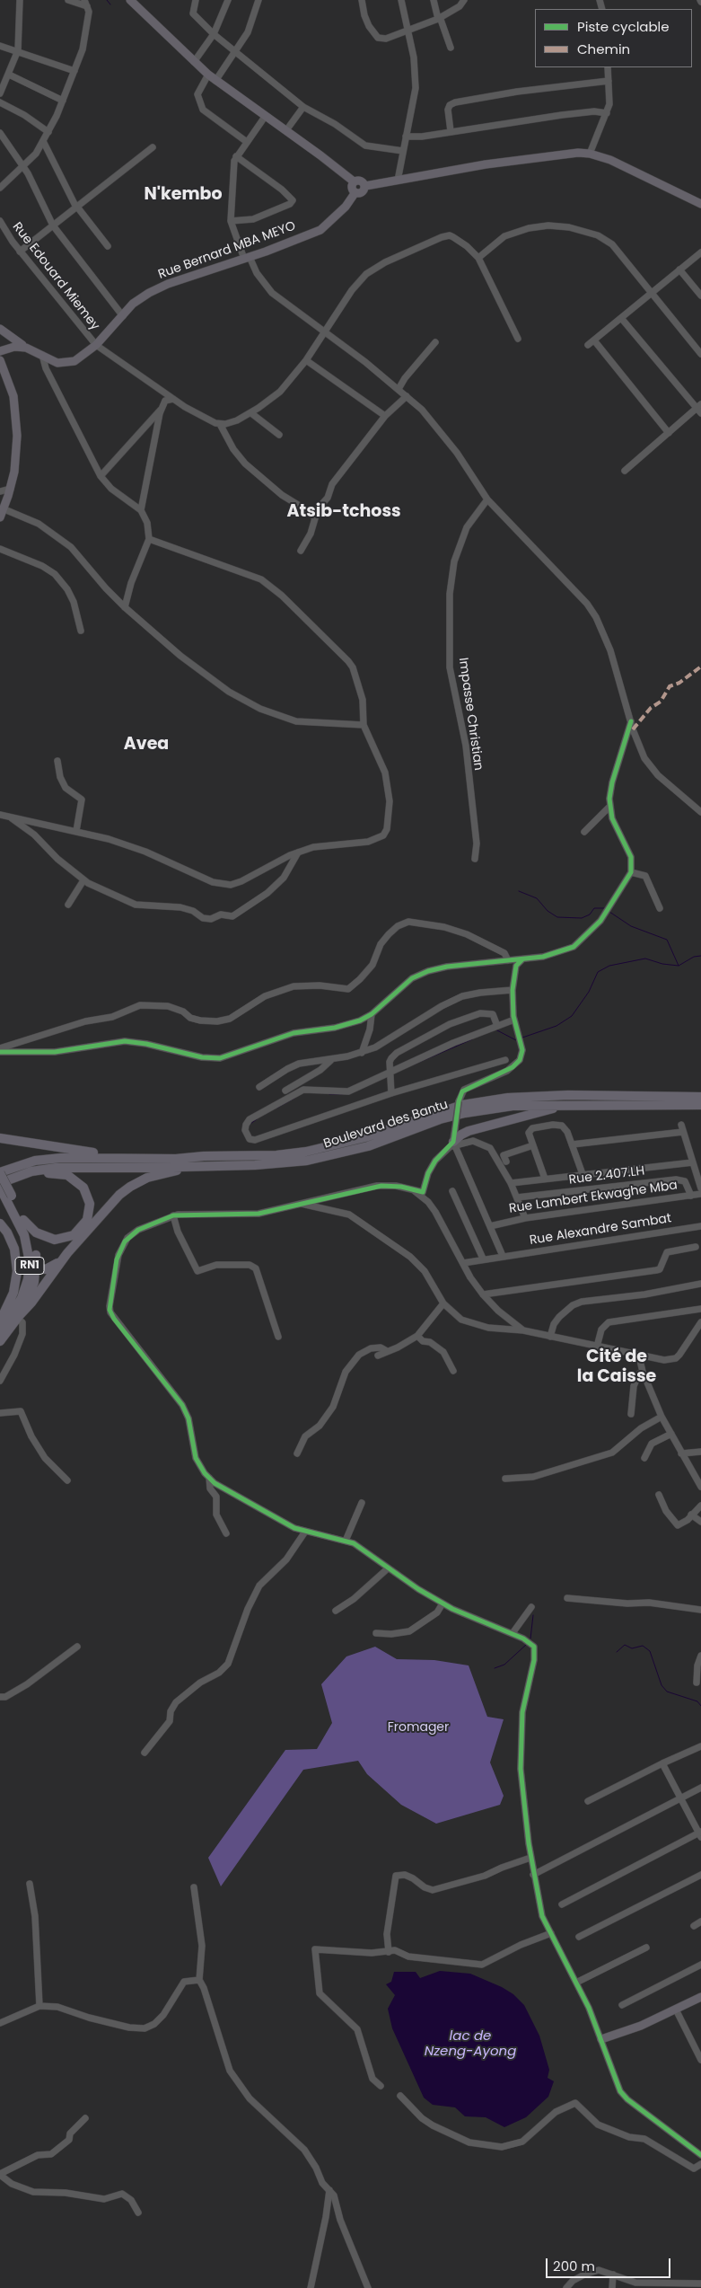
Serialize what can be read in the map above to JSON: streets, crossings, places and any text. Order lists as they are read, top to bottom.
{
  "streets": {
    "highway": ["Boulevard des Bantu", "RN1"],
    "main road": ["Rue Bernard MBA MEYO"],
    "street": [
      "Rue Edouard Miemey",
      "Impasse Christian",
      "Rue 2.407.LH",
      "Rue Lambert Ekwaghe Mba",
      "Rue Alexandre Sambat"
    ]
  },
  "crossings": [
    ["Rue Bernard MBA MEYO", "Rue Edouard Miemey"],
    ["Boulevard des Bantu", "RN1"],
    ["Rue 2.407.LH", "Rue Lambert Ekwaghe Mba"]
  ],
  "districts": [
    "N'kembo",
    "Atsib-tchoss",
    "Avea",
    "Cité de la Caisse"
  ],
  "water": ["lac de Nzeng-Ayong"],
  "parks": ["Fromager"],
  "legend": ["Piste cyclable", "Chemin"],
  "scale_bar": "200 m"
}
